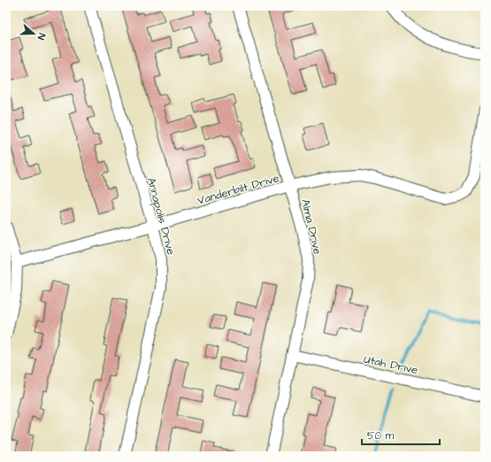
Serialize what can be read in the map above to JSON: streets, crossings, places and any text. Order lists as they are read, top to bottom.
{
  "streets": {
    "street": [
      "Vanderbilt Drive",
      "Annapolis Drive",
      "Alma Drive",
      "Utah Drive"
    ]
  },
  "crossings": [
    ["Vanderbilt Drive", "Annapolis Drive"],
    ["Vanderbilt Drive", "Alma Drive"],
    ["Alma Drive", "Utah Drive"]
  ],
  "scale_bar": "50 m",
  "north": "right"
}
